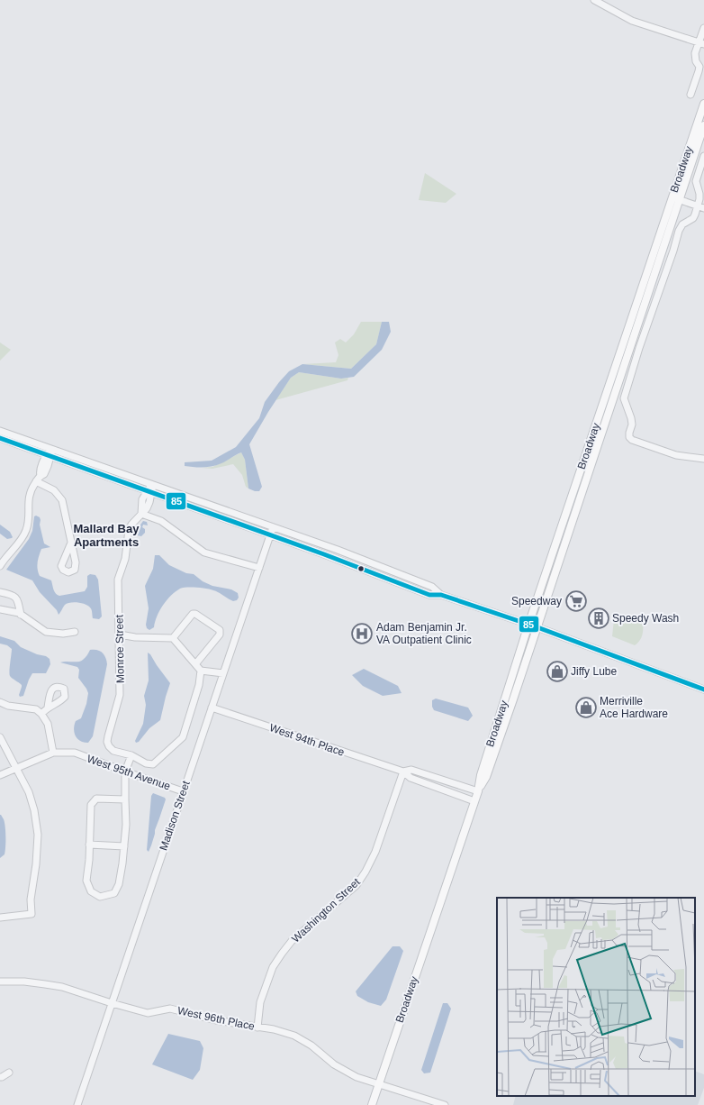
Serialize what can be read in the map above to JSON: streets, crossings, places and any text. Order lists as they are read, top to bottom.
{
  "streets": {
    "main road": ["Broadway"],
    "street": [
      "Monroe Street",
      "West 94th Place",
      "West 95th Avenue",
      "Madison Street",
      "Washington Street",
      "West 96th Place"
    ]
  },
  "crossings": [
    ["Broadway", "West 94th Place"],
    ["Broadway", "West 96th Place"],
    ["West 94th Place", "Madison Street"],
    ["West 94th Place", "Washington Street"],
    ["West 95th Avenue", "Madison Street"],
    ["Madison Street", "West 96th Place"],
    ["Washington Street", "West 96th Place"]
  ],
  "districts": ["Mallard Bay Apartments"],
  "places": {
    "supermarket": ["Speedway"],
    "building": ["Speedy Wash"],
    "hospital": ["Adam Benjamin Jr. VA Outpatient Clinic"],
    "shop": ["Jiffy Lube", "Merriville Ace Hardware"]
  },
  "lines": ["transit line 85"]
}
